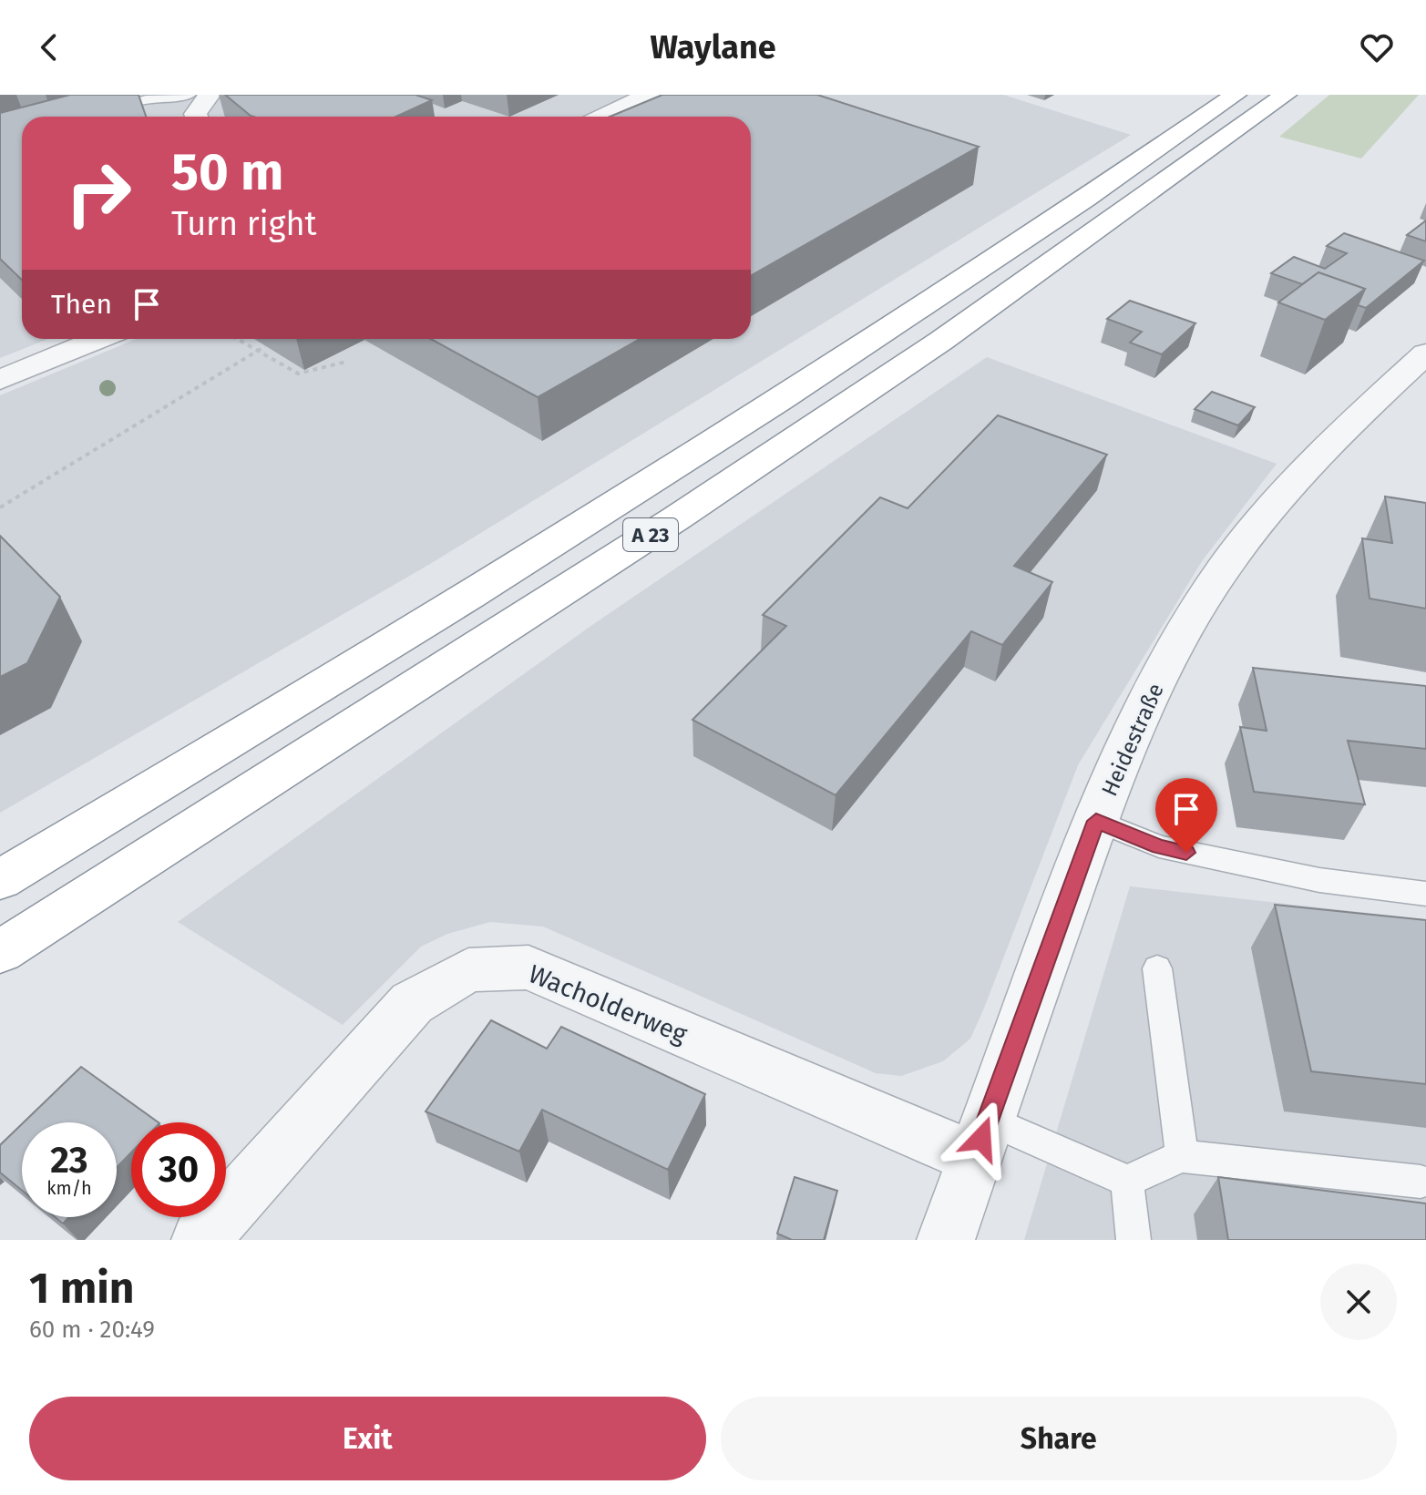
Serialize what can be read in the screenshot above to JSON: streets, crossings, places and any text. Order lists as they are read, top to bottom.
{
  "streets": {
    "highway": ["A 23"],
    "street": ["Heidestraße", "Wacholderweg"]
  },
  "crossings": [
    ["Heidestraße", "Wacholderweg"]
  ],
  "page": {
    "header": "Waylane",
    "turn": ["50 m", "Turn right"],
    "then": "Then",
    "speed": "23 km/h",
    "limit": "30",
    "heading": ["1 min", "60 m · 20:49"],
    "buttons": ["Exit", "Share"]
  }
}
